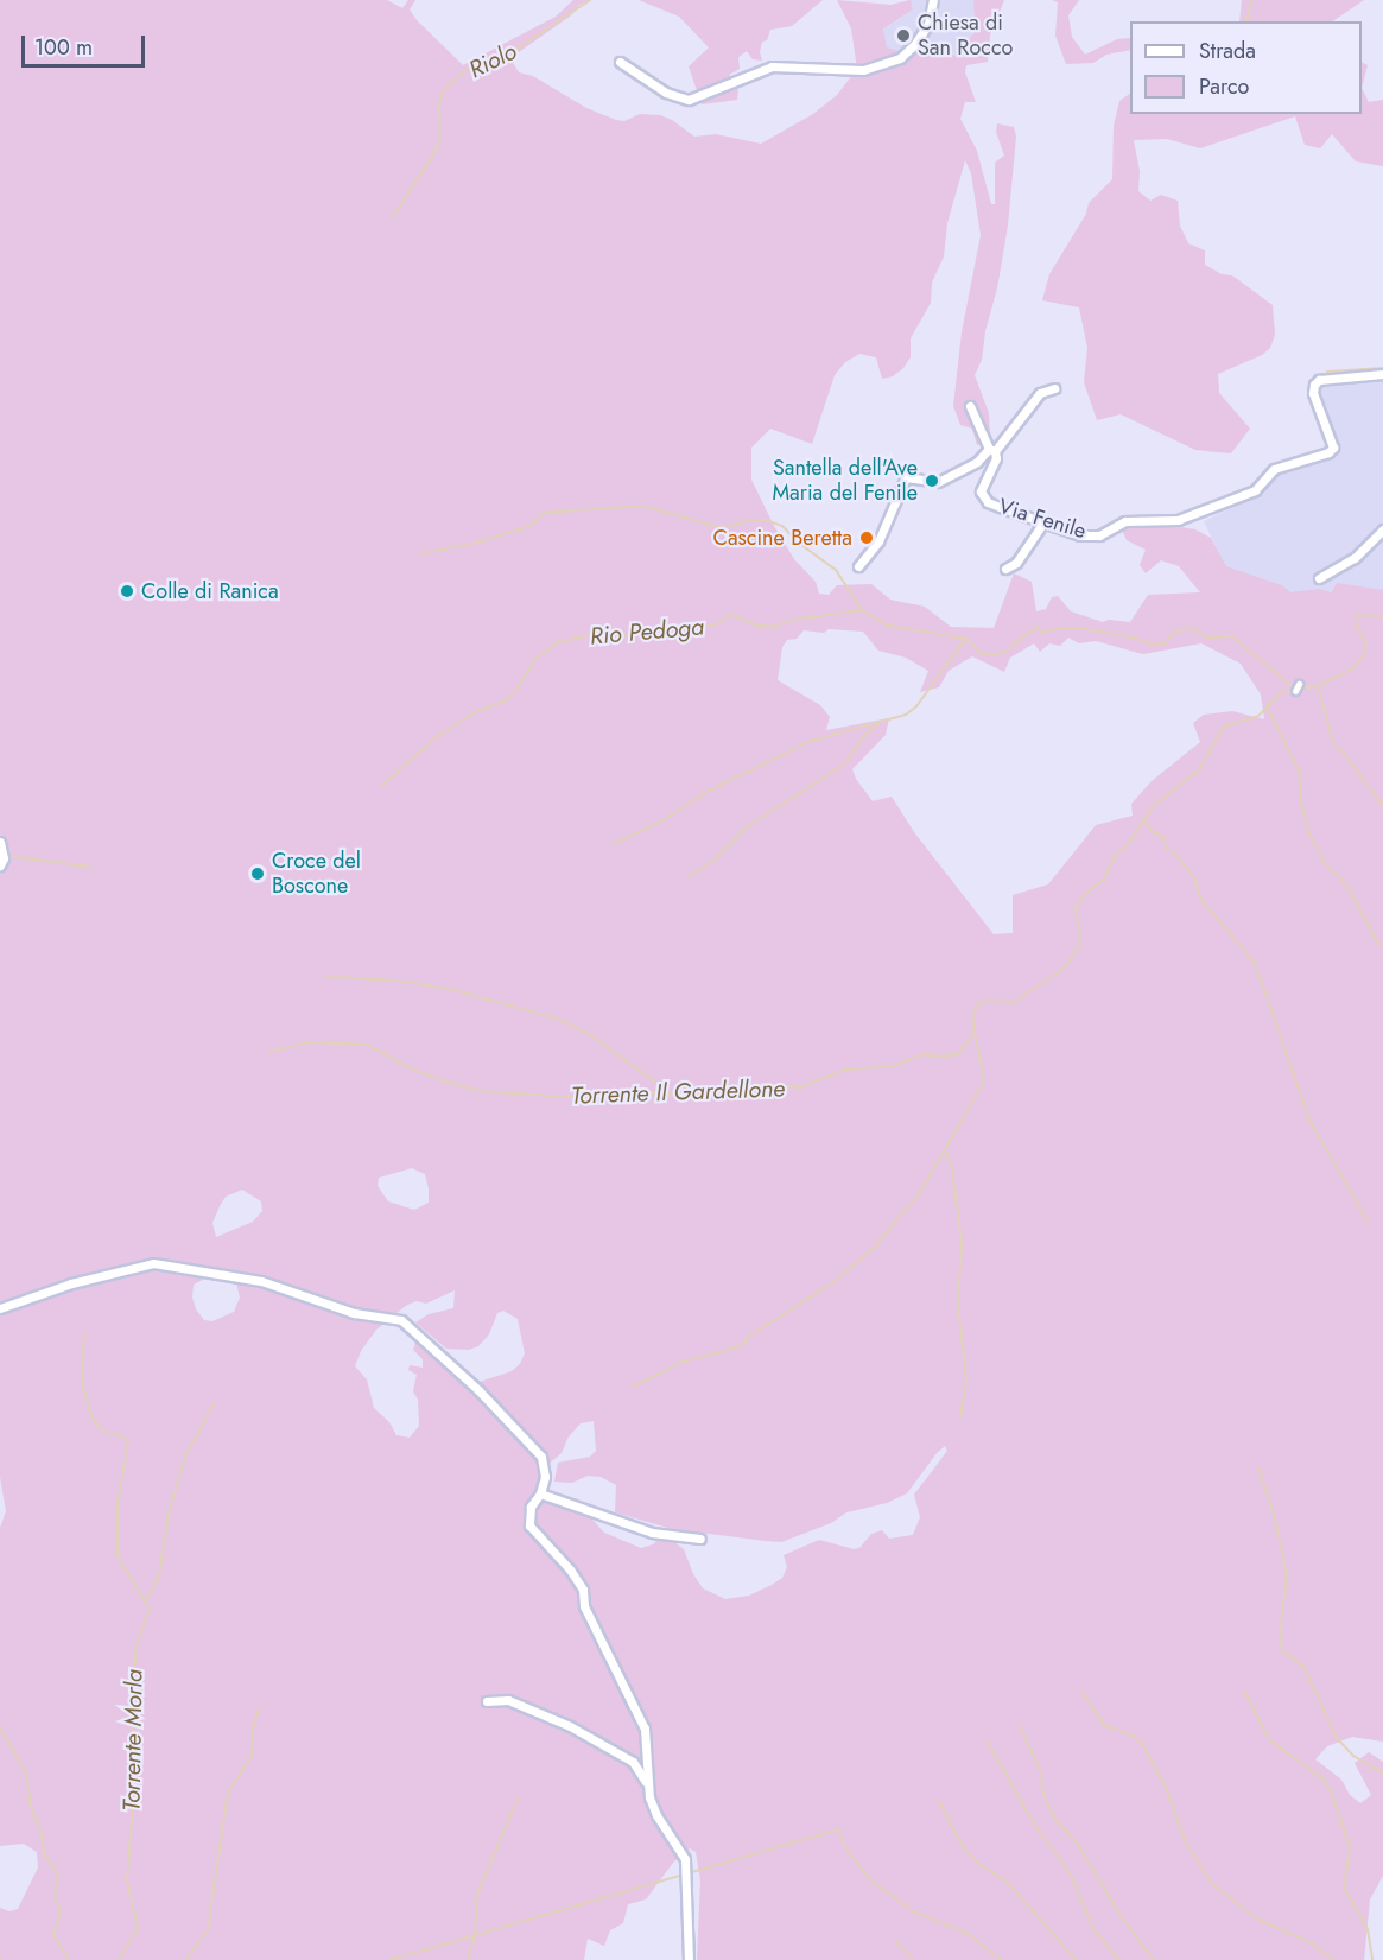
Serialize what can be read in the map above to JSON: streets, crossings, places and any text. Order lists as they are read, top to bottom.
{
  "streets": {
    "street": ["Via Fenile"]
  },
  "water": [
    "Riolo",
    "Rio Pedoga",
    "Torrente Il Gardellone",
    "Torrente Morla"
  ],
  "places": [
    "Chiesa di San Rocco",
    "Santella dell'Ave Maria del Fenile",
    "Cascine Beretta",
    "Colle di Ranica",
    "Croce del Boscone"
  ],
  "legend": ["Strada", "Parco"],
  "scale_bar": "100 m"
}
